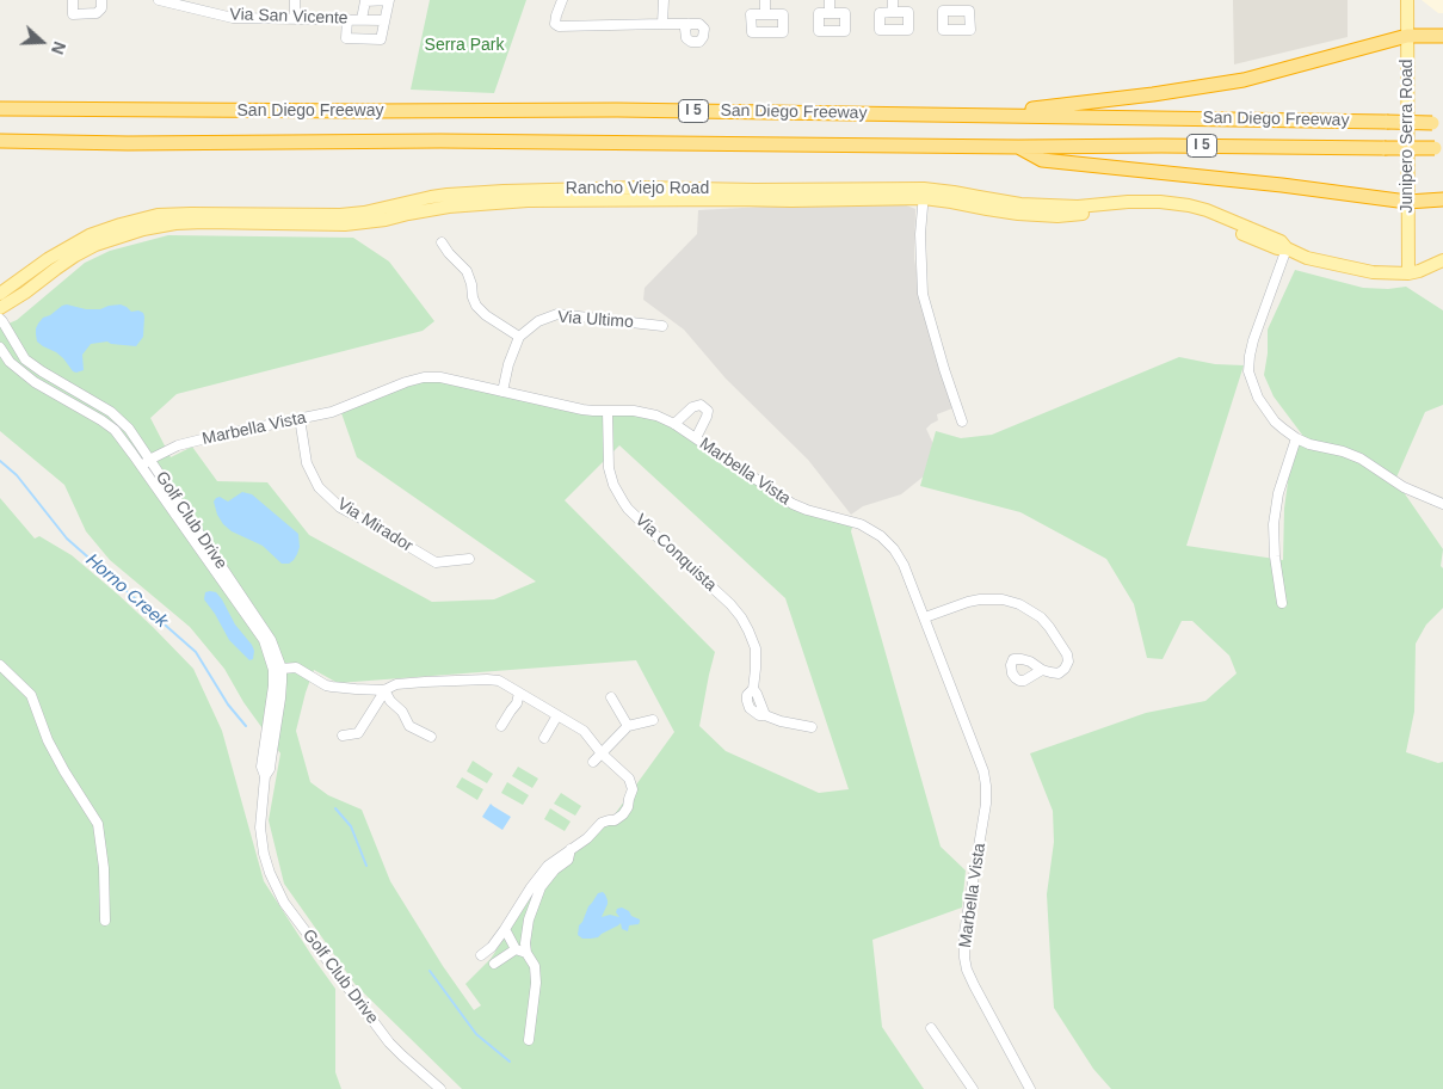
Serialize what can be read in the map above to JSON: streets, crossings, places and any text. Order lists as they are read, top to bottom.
{
  "streets": {
    "highway": ["San Diego Freeway", "I 5"],
    "main road": ["Junipero Serra Road", "Rancho Viejo Road"],
    "street": [
      "Via San Vicente",
      "Via Ultimo",
      "Marbella Vista",
      "Golf Club Drive",
      "Via Mirador",
      "Via Conquista"
    ]
  },
  "crossings": [
    ["Junipero Serra Road", "Rancho Viejo Road"],
    ["Marbella Vista", "Golf Club Drive"],
    ["Marbella Vista", "Via Mirador"],
    ["Marbella Vista", "Via Conquista"]
  ],
  "water": ["Horno Creek"],
  "parks": ["Serra Park"],
  "north": "right"
}
